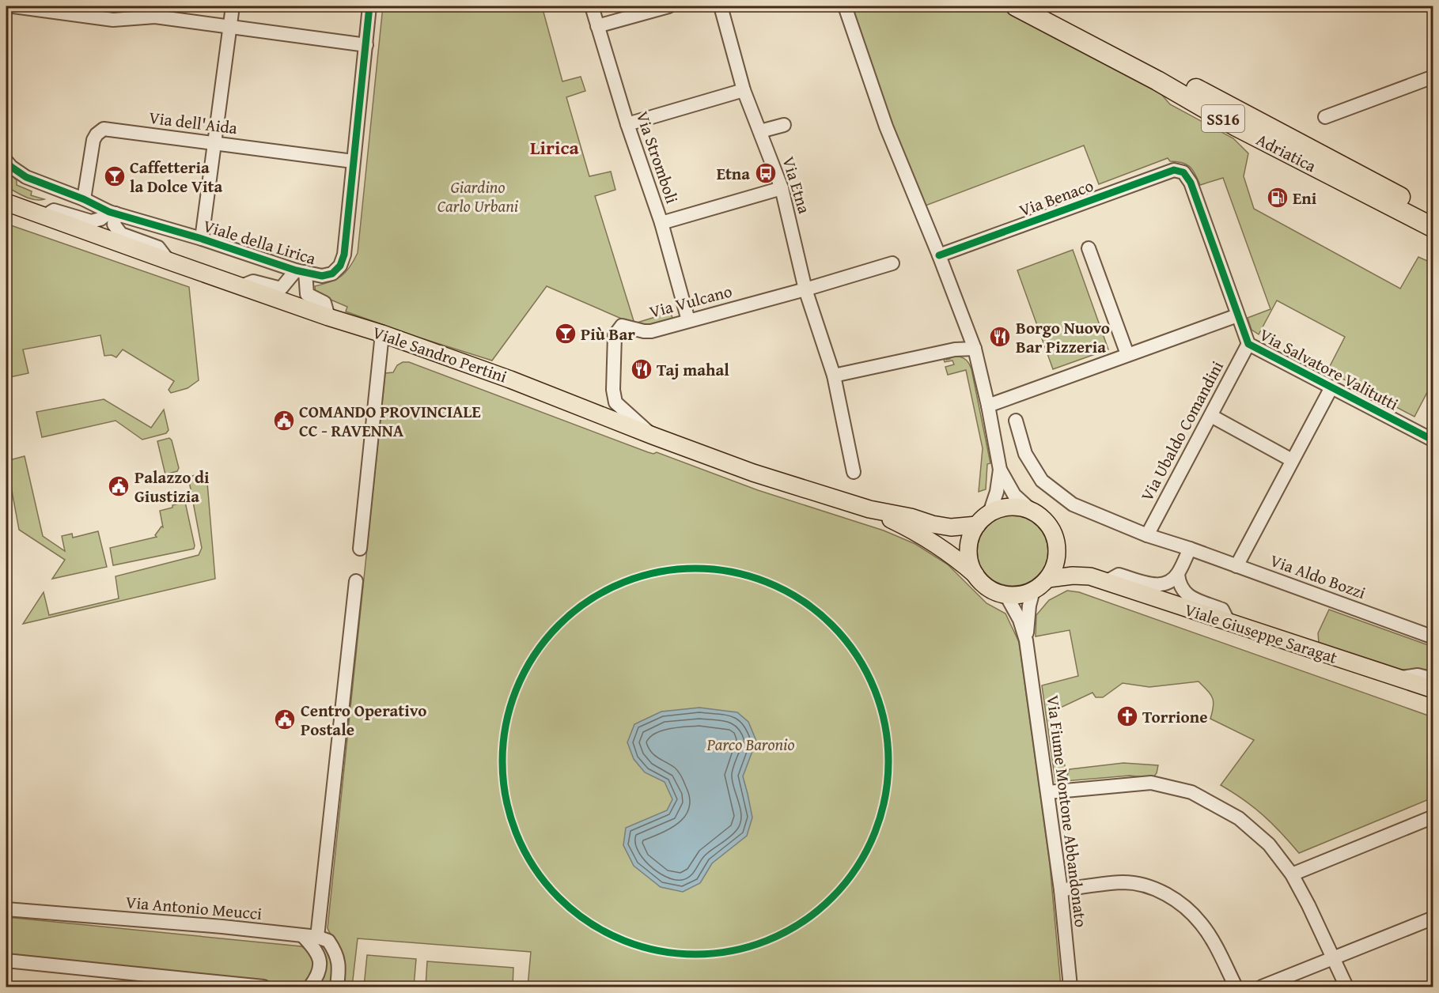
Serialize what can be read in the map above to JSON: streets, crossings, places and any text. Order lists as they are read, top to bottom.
{
  "streets": {
    "highway": ["SS16", "Adriatica"],
    "main road": ["Viale Sandro Pertini", "Viale Giuseppe Saragat"],
    "street": [
      "Via dell'Aida",
      "Via Stromboli",
      "Via Etna",
      "Via Benaco",
      "Viale della Lirica",
      "Via Vulcano",
      "Via Salvatore Valitutti",
      "Via Ubaldo Comandini",
      "Via Aldo Bozzi",
      "Via Fiume Montone Abbandonato",
      "Via Antonio Meucci"
    ]
  },
  "crossings": [
    ["Via dell'Aida", "Viale della Lirica"],
    ["Via Stromboli", "Via Vulcano"],
    ["Via Etna", "Via Vulcano"],
    ["Via Benaco", "Via Salvatore Valitutti"],
    ["Viale della Lirica", "Viale Sandro Pertini"],
    ["Via Vulcano", "Viale Sandro Pertini"],
    ["Viale Sandro Pertini", "Viale Giuseppe Saragat"],
    ["Viale Sandro Pertini", "Via Fiume Montone Abbandonato"],
    ["Via Salvatore Valitutti", "Via Ubaldo Comandini"],
    ["Via Ubaldo Comandini", "Via Aldo Bozzi"],
    ["Viale Giuseppe Saragat", "Via Fiume Montone Abbandonato"]
  ],
  "districts": ["Lirica"],
  "parks": ["Giardino Carlo Urbani", "Parco Baronio"],
  "places": {
    "bus stop": ["Etna"],
    "bar": ["Caffetteria la Dolce Vita", "Più Bar"],
    "fuel station": ["Eni"],
    "restaurant": ["Borgo Nuovo Bar Pizzeria", "Taj mahal"],
    "public building": ["COMANDO PROVINCIALE CC - RAVENNA", "Palazzo di Giustizia", "Centro Operativo Postale"],
    "church": ["Torrione"]
  }
}
